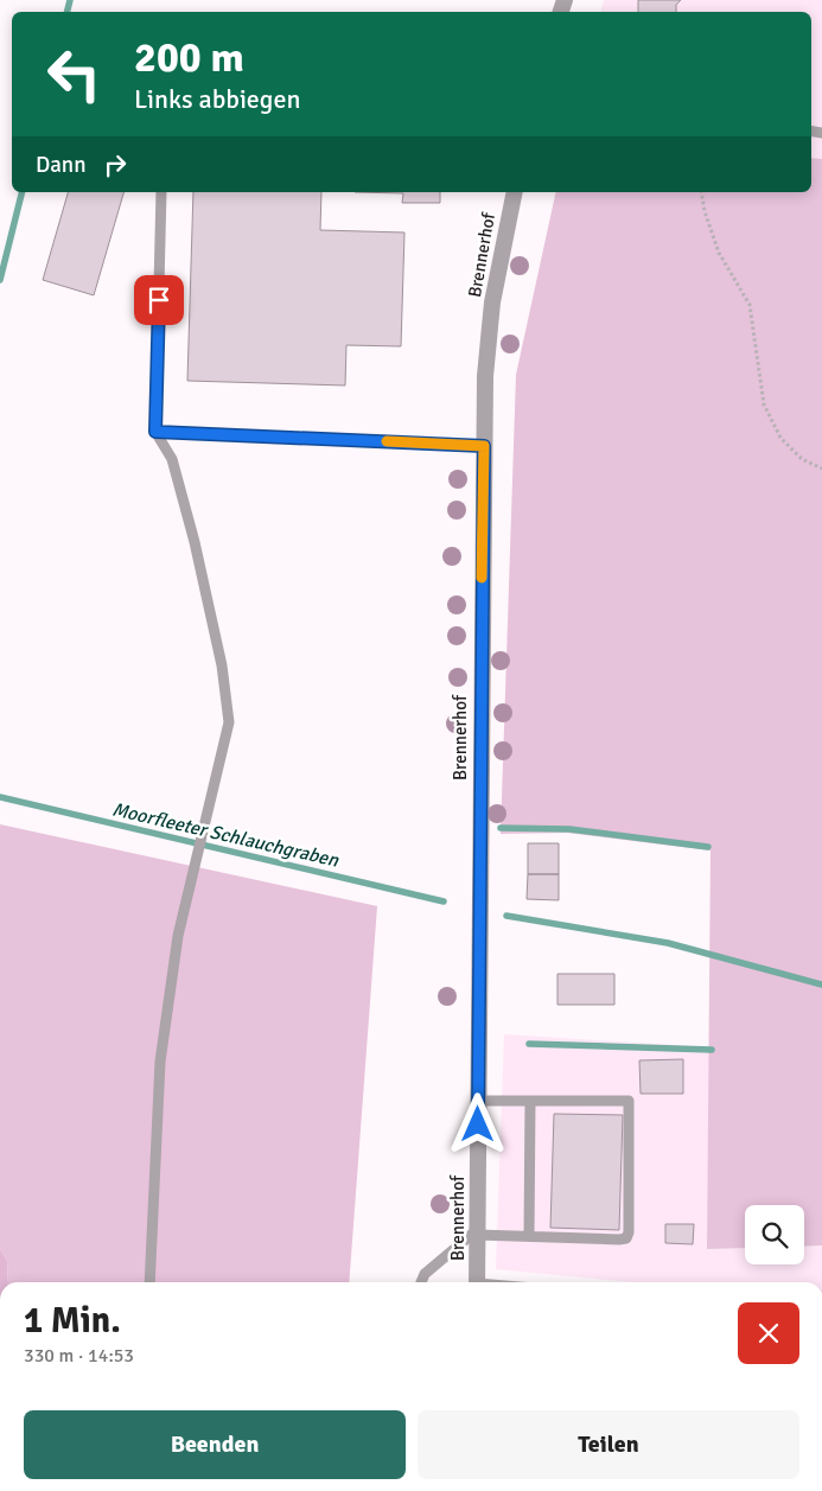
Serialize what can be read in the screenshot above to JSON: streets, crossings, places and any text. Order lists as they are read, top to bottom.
{
  "streets": {
    "street": ["Brennerhof"]
  },
  "water": ["Moorfleeter Schlauchgraben"],
  "page": {
    "turn": ["200 m", "Links abbiegen"],
    "then": "Dann",
    "heading": ["1 Min.", "330 m · 14:53"],
    "buttons": ["Beenden", "Teilen"]
  }
}
